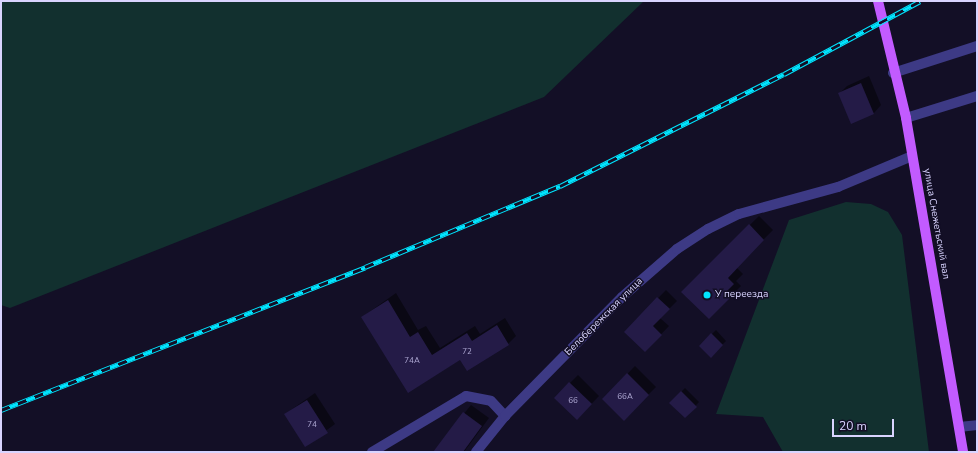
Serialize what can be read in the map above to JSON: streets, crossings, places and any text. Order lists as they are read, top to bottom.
{
  "streets": {
    "main road": ["улица Снежетьский вал"],
    "street": ["Белобережская улица"]
  },
  "crossings": [
    ["улица Снежетьский вал", "Белобережская улица"]
  ],
  "places": ["У переезда"],
  "house_numbers": [
    "72",
    "74А",
    "66А",
    "66",
    "74"
  ],
  "scale_bar": "20 m"
}
